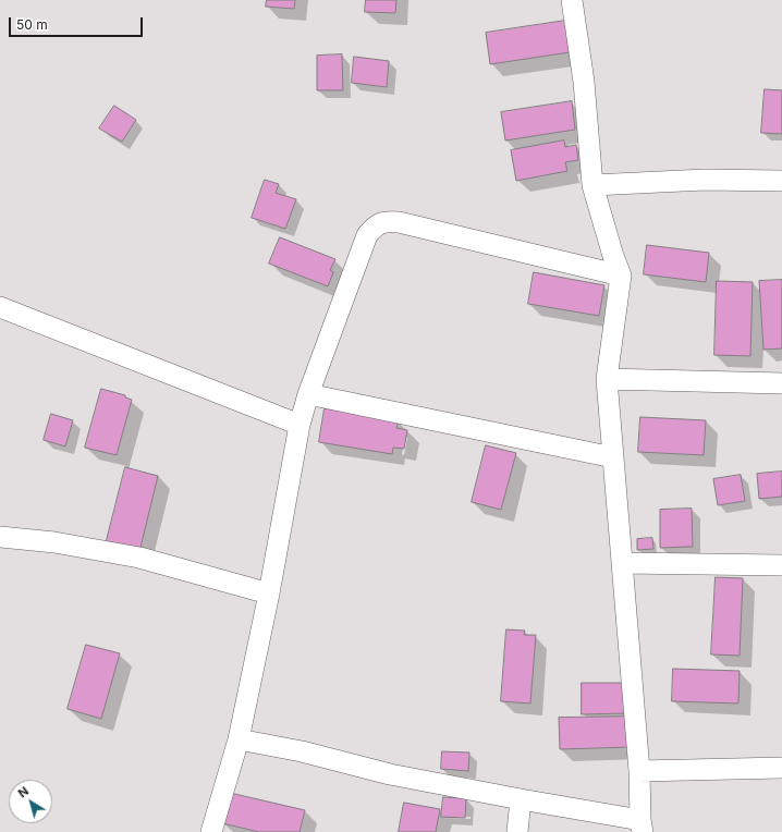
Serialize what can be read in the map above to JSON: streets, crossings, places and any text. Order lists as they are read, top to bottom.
{
  "scale_bar": "50 m",
  "north": "top left"
}
